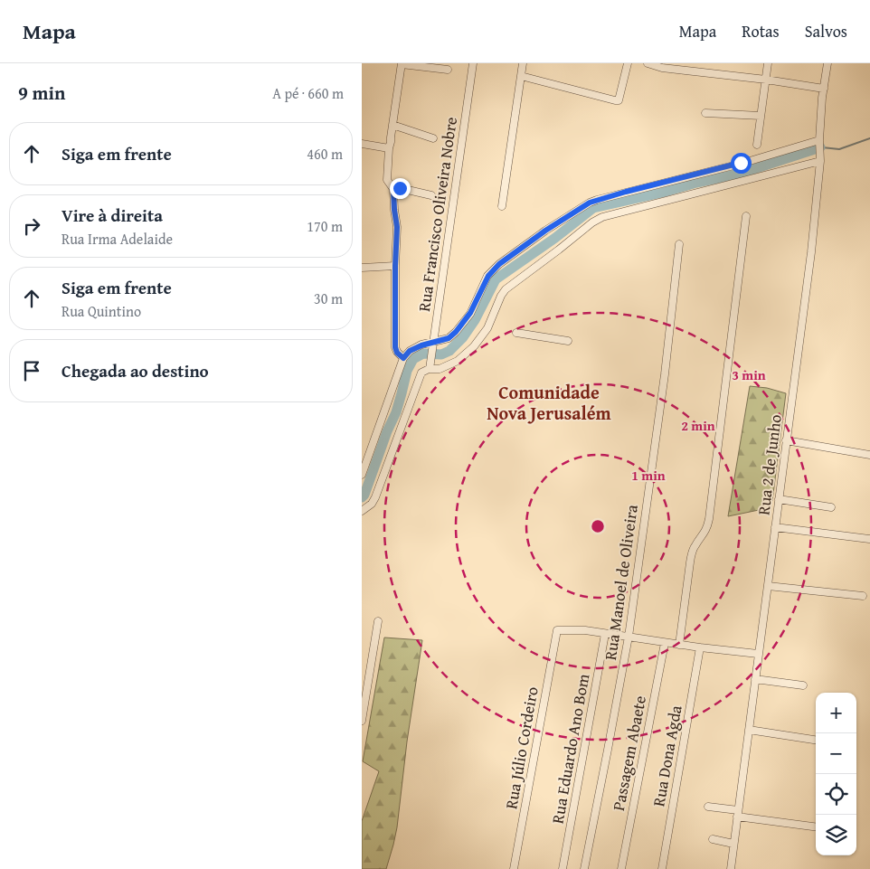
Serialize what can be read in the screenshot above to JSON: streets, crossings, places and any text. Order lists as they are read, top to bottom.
{
  "streets": {
    "street": [
      "Rua Francisco Oliveira Nobre",
      "Rua 2 de Junho",
      "Rua Manoel de Oliveira",
      "Rua Júlio Cordeiro",
      "Rua Eduardo Ano Bom",
      "Passagem Abaete",
      "Rua Dona Agda"
    ]
  },
  "crossings": [
    ["Rua Júlio Cordeiro", "Rua Eduardo Ano Bom"]
  ],
  "districts": ["Comunidade Nova Jerusalém"],
  "page": {
    "header": "Mapa",
    "nav": ["Mapa", "Rotas", "Salvos"],
    "heading": ["9 min", "A pé · 660 m"],
    "list": [
      ["Siga em frente", "460 m"],
      ["Vire à direita", "Rua Irma Adelaide", "170 m"],
      ["Siga em frente", "Rua Quintino", "30 m"],
      "Chegada ao destino"
    ],
    "map_buttons": ["+", "−"]
  },
  "rings": ["3 min", "2 min", "1 min"]
}
